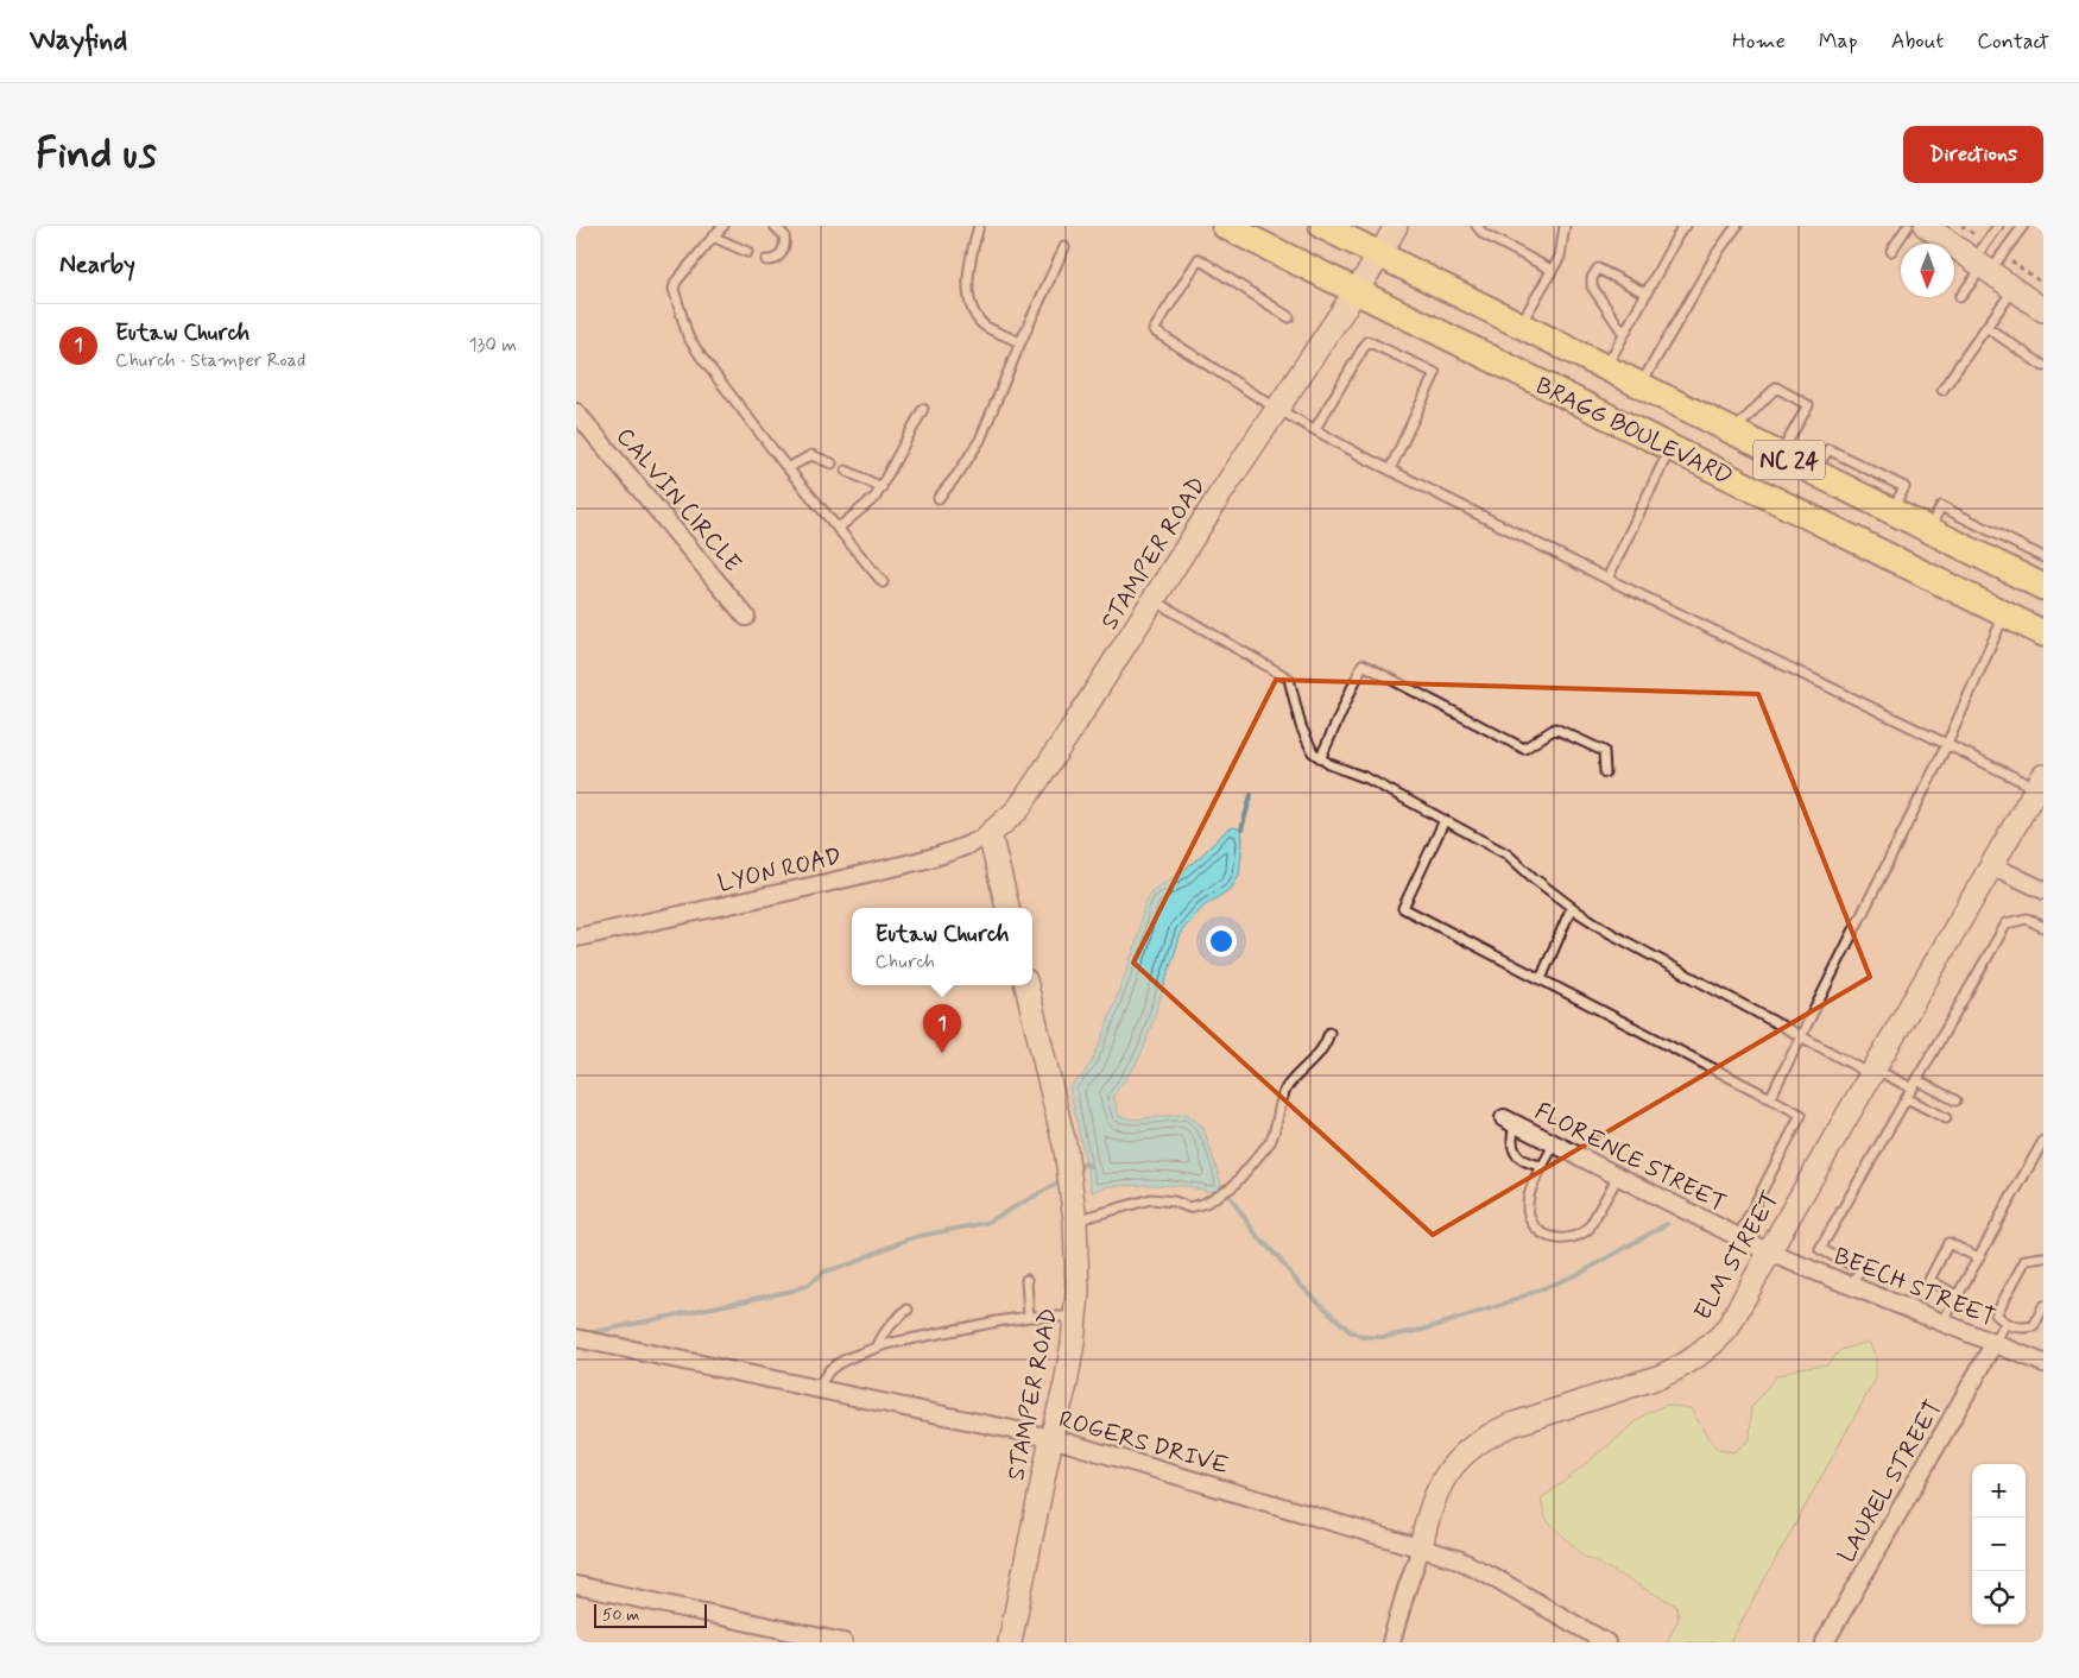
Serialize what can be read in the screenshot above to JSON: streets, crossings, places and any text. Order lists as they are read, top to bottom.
{
  "streets": {
    "main road": ["BRAGG BOULEVARD", "NC 24"],
    "street": [
      "CALVIN CIRCLE",
      "STAMPER ROAD",
      "LYON ROAD",
      "FLORENCE STREET",
      "ELM STREET",
      "BEECH STREET",
      "ROGERS DRIVE",
      "LAUREL STREET"
    ]
  },
  "crossings": [
    ["BRAGG BOULEVARD", "STAMPER ROAD"],
    ["STAMPER ROAD", "LYON ROAD"],
    ["STAMPER ROAD", "ROGERS DRIVE"],
    ["FLORENCE STREET", "ELM STREET"],
    ["FLORENCE STREET", "BEECH STREET"],
    ["ELM STREET", "BEECH STREET"],
    ["ELM STREET", "ROGERS DRIVE"],
    ["BEECH STREET", "LAUREL STREET"]
  ],
  "scale_bar": "50 m",
  "north": "bottom",
  "page": {
    "header": "Wayfind",
    "nav": [
      "Home",
      "Map",
      "About",
      "Contact"
    ],
    "buttons": "Directions",
    "title": "Find us",
    "heading": "Nearby",
    "list": [
      {
        "mark": "1",
        "name": "Eutaw Church",
        "note": "Church · Stamper Road",
        "value": "130 m"
      }
    ],
    "popup": ["Eutaw Church", "Church"],
    "pins": "1",
    "map_buttons": ["+", "−"],
    "scale": "50 m"
  }
}
